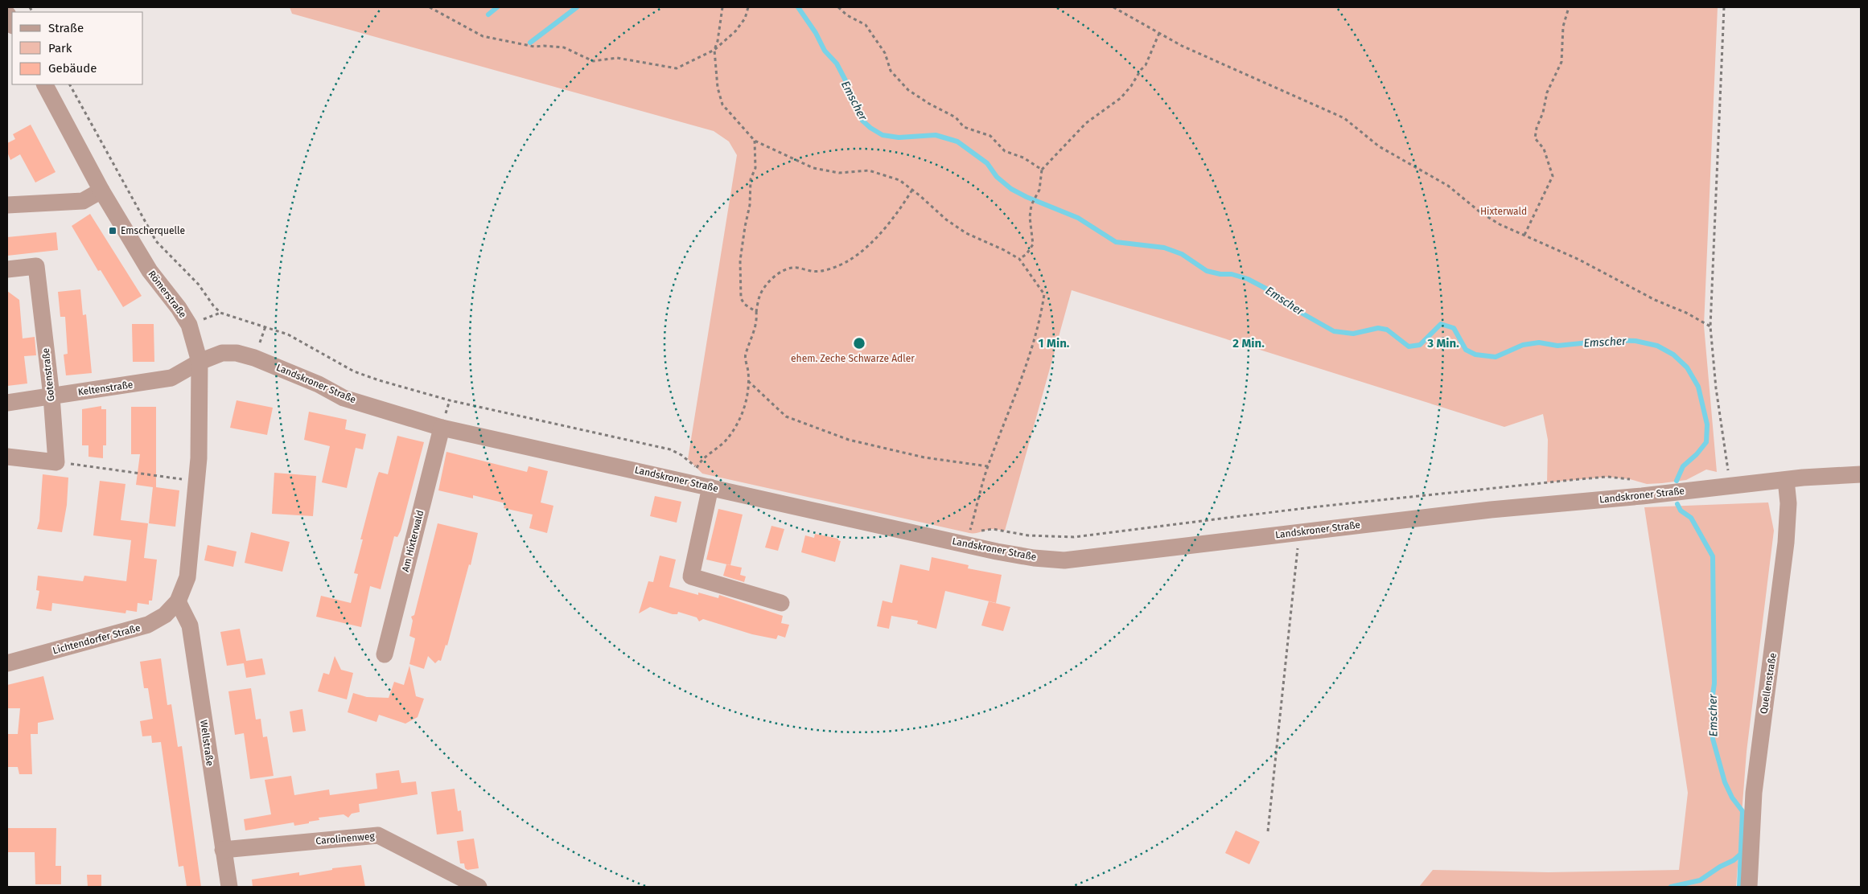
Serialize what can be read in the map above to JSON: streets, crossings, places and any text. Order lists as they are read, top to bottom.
{
  "streets": {
    "street": [
      "Römerstraße",
      "Gotenstraße",
      "Landskroner Straße",
      "Keltenstraße",
      "Am Hixterwald",
      "Lichtendorfer Straße",
      "Quellenstraße",
      "Wellstraße",
      "Carolinenweg"
    ]
  },
  "crossings": [
    ["Römerstraße", "Landskroner Straße"],
    ["Römerstraße", "Keltenstraße"],
    ["Römerstraße", "Lichtendorfer Straße"],
    ["Gotenstraße", "Keltenstraße"],
    ["Landskroner Straße", "Keltenstraße"],
    ["Landskroner Straße", "Am Hixterwald"],
    ["Landskroner Straße", "Quellenstraße"],
    ["Lichtendorfer Straße", "Wellstraße"],
    ["Wellstraße", "Carolinenweg"]
  ],
  "water": ["Emscher"],
  "parks": ["Hixterwald", "ehem. Zeche Schwarze Adler"],
  "places": {
    "transit": ["Emscherquelle"]
  },
  "legend": ["Straße", "Park", "Gebäude"],
  "rings": ["1 Min.", "2 Min.", "3 Min."]
}
